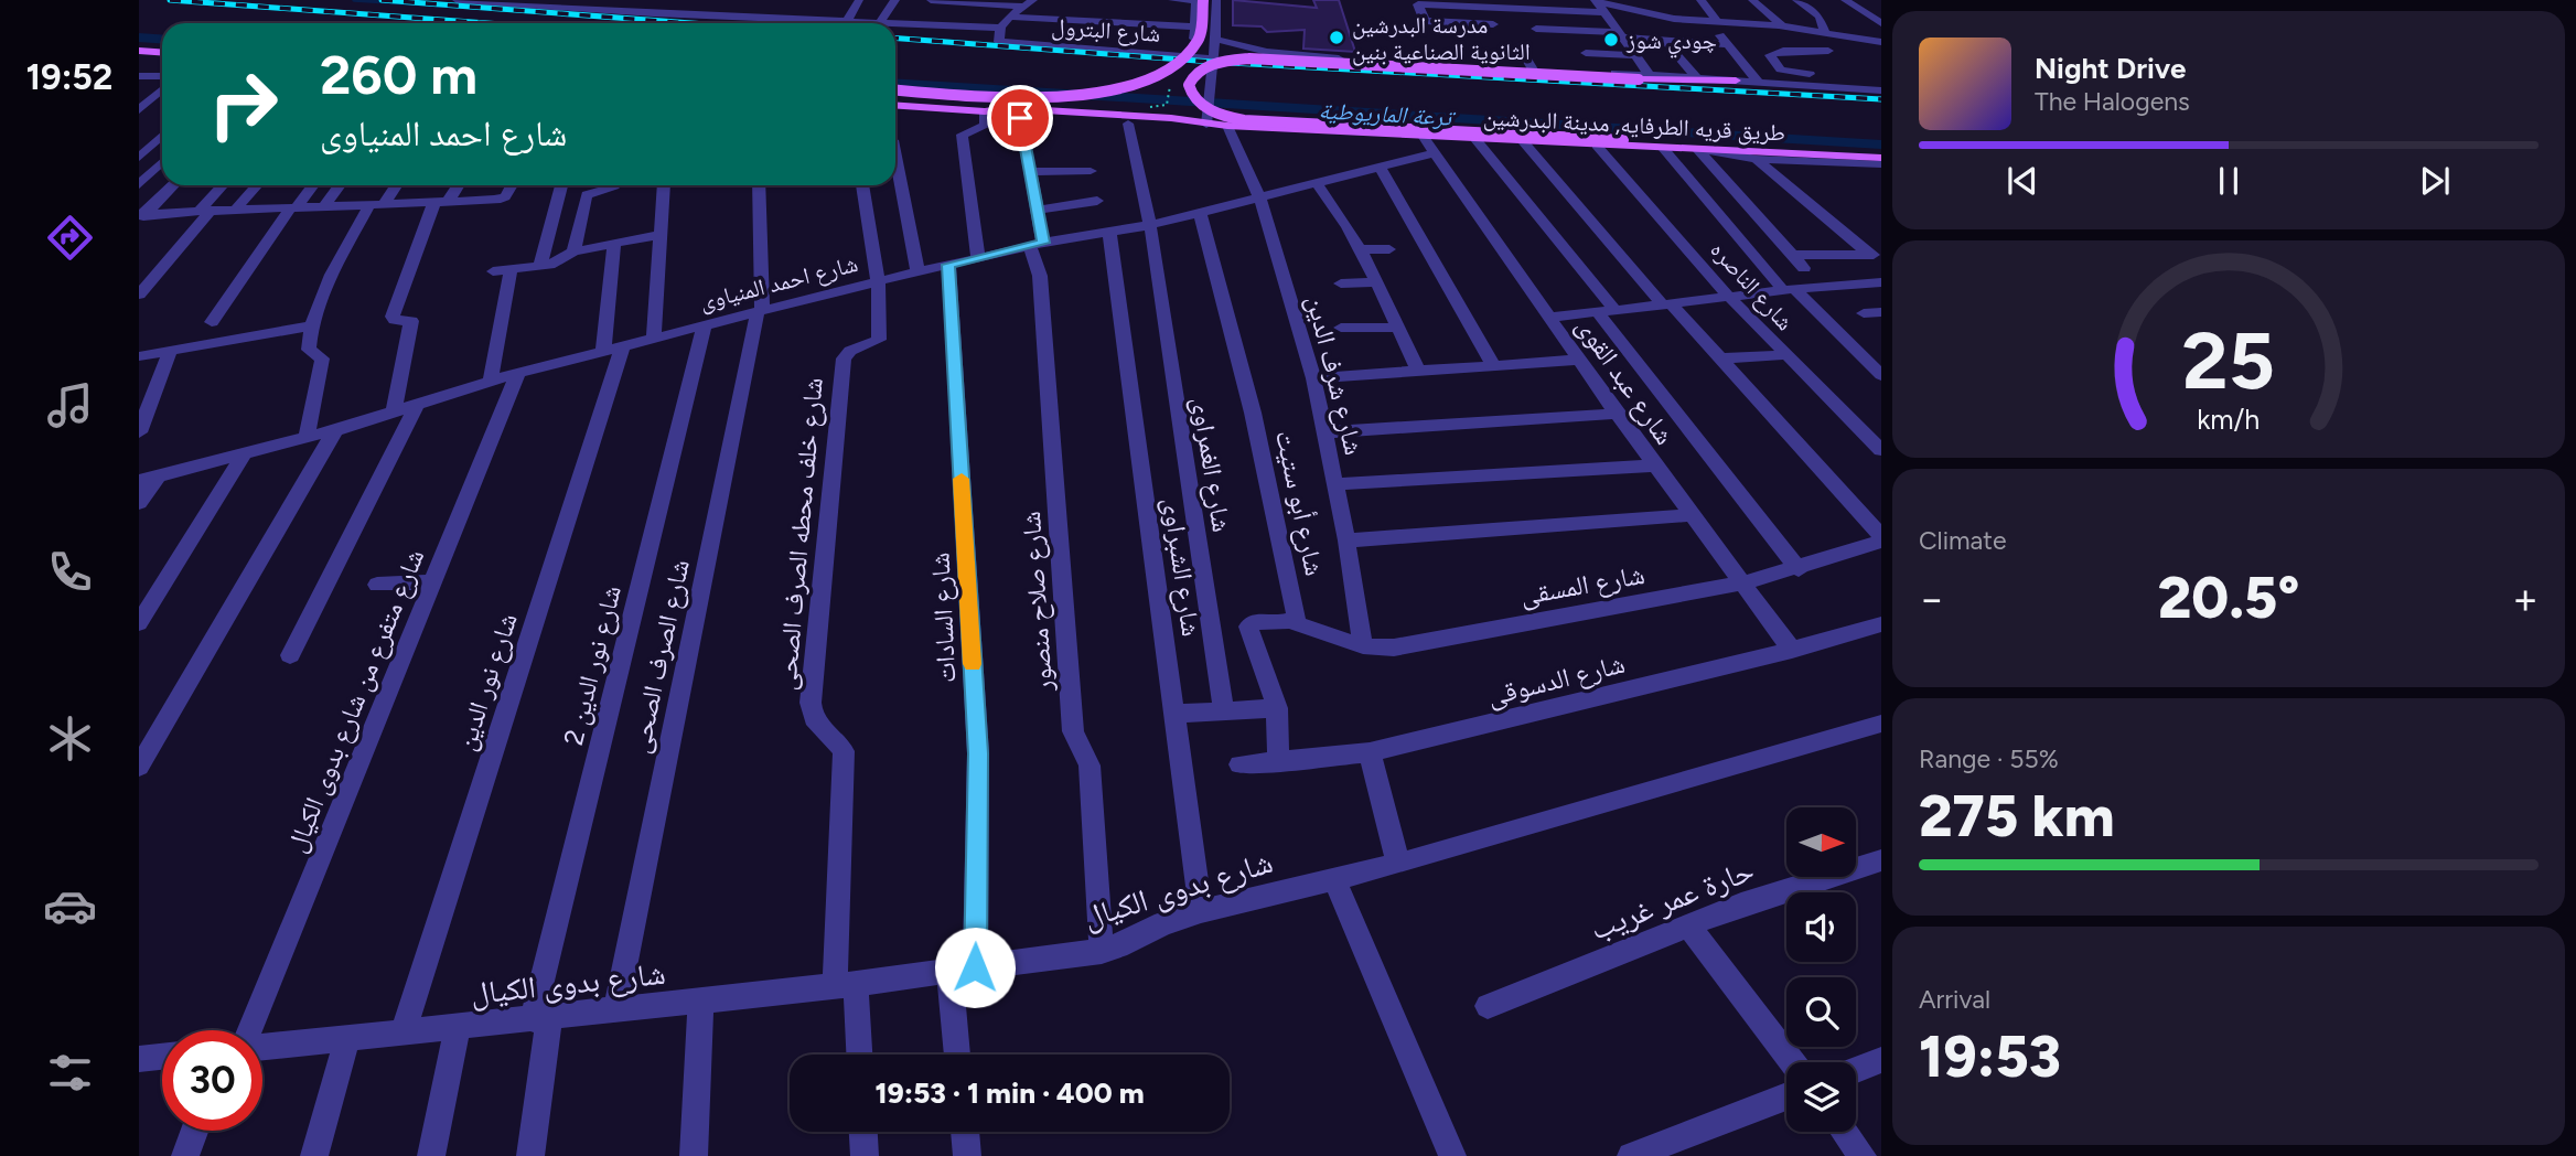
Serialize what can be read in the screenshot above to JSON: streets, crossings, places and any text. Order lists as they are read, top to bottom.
{
  "streets": {
    "main road": ["طريق قريه الطرفايه, مدينة البدرشين"],
    "street": [
      "شارع البترول",
      "شارع احمد المنياوى",
      "شارع الناصره",
      "شارع شرف الدين",
      "شارع عبد القوى",
      "شارع الغمراوى",
      "شارع أبو ستيت",
      "شارع خلف محطه الصرف الصحى",
      "شارع الشبراوى",
      "شارع المسقى",
      "شارع صلاح منصور",
      "شارع السادات",
      "شارع الصرف الصحى",
      "شارع نور الدين 2",
      "شارع الدسوقى",
      "شارع نور الدين",
      "شارع متفرع من شارع بدوى الكيال",
      "شارع بدوى الكيال",
      "حارة عمر غريب"
    ]
  },
  "crossings": [
    ["طريق قريه الطرفايه, مدينة البدرشين", "شارع الناصره"],
    ["طريق قريه الطرفايه, مدينة البدرشين", "شارع شرف الدين"],
    ["طريق قريه الطرفايه, مدينة البدرشين", "شارع عبد القوى"],
    ["طريق قريه الطرفايه, مدينة البدرشين", "شارع الغمراوى"],
    ["طريق قريه الطرفايه, مدينة البدرشين", "شارع صلاح منصور"],
    ["شارع احمد المنياوى", "شارع شرف الدين"],
    ["شارع احمد المنياوى", "شارع عبد القوى"],
    ["شارع احمد المنياوى", "شارع الغمراوى"],
    ["شارع احمد المنياوى", "شارع أبو ستيت"],
    ["شارع احمد المنياوى", "شارع خلف محطه الصرف الصحى"],
    ["شارع احمد المنياوى", "شارع الشبراوى"],
    ["شارع احمد المنياوى", "شارع صلاح منصور"],
    ["شارع احمد المنياوى", "شارع السادات"],
    ["شارع احمد المنياوى", "شارع الصرف الصحى"],
    ["شارع احمد المنياوى", "شارع نور الدين 2"],
    ["شارع احمد المنياوى", "شارع نور الدين"],
    ["شارع احمد المنياوى", "شارع متفرع من شارع بدوى الكيال"],
    ["شارع شرف الدين", "شارع المسقى"],
    ["شارع عبد القوى", "شارع المسقى"],
    ["شارع عبد القوى", "شارع الدسوقى"],
    ["شارع أبو ستيت", "شارع المسقى"],
    ["شارع خلف محطه الصرف الصحى", "شارع بدوى الكيال"],
    ["شارع الشبراوى", "شارع بدوى الكيال"],
    ["شارع صلاح منصور", "شارع بدوى الكيال"],
    ["شارع السادات", "شارع بدوى الكيال"],
    ["شارع الصرف الصحى", "شارع بدوى الكيال"],
    ["شارع نور الدين 2", "شارع بدوى الكيال"],
    ["شارع نور الدين", "شارع بدوى الكيال"]
  ],
  "water": ["ترعة الماريوطية"],
  "places": ["مدرسة البدرشين الثانوية الصناعية بنين", "چودي شوز"],
  "north": "right",
  "page": {
    "tabs": "19:52",
    "turn": ["260 m", "شارع احمد المنياوى"],
    "song": ["Night Drive", "The Halogens"],
    "tile": [
      "Climate",
      ["Range · 55%", "275 km"],
      ["Arrival", "19:53"]
    ],
    "heat": ["−", "20.5°", "+"],
    "limit": "30",
    "trip": "19:53 · 1 min · 400 m",
    "gauge": ["25", "km/h"]
  }
}
